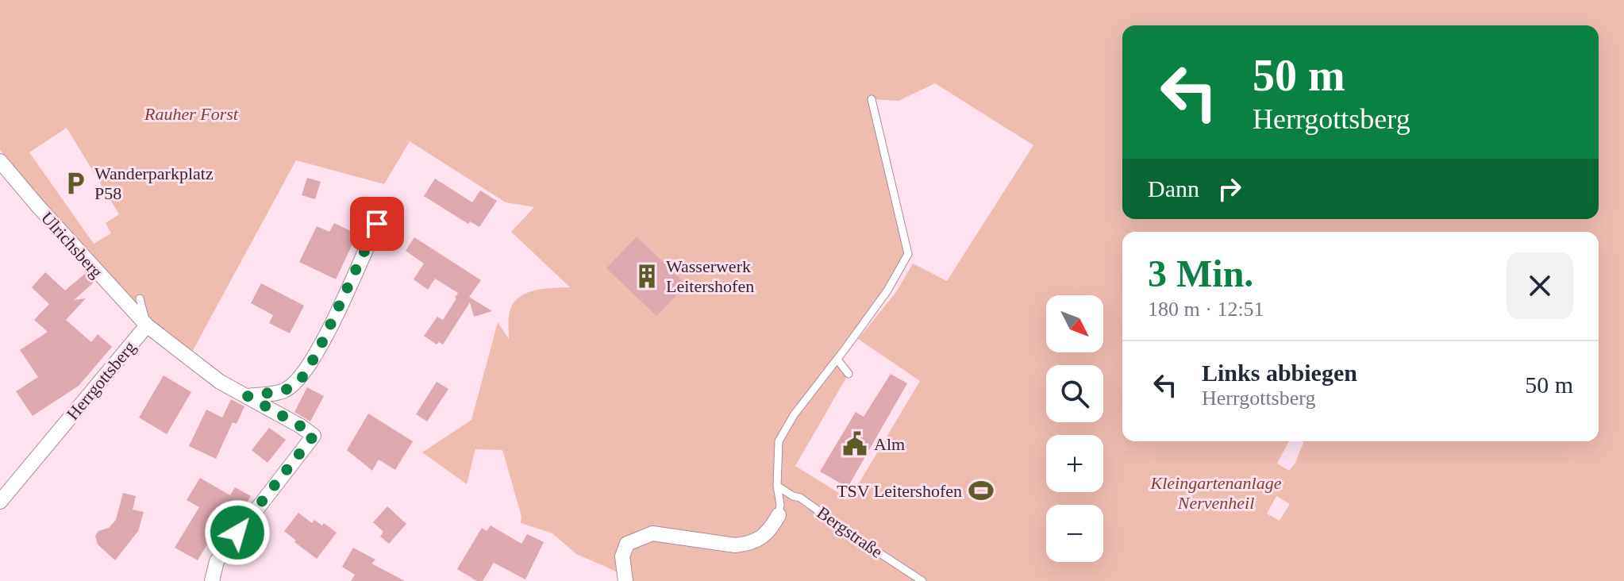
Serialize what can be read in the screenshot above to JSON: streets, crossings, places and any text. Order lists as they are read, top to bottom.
{
  "streets": {
    "street": ["Ulrichsberg", "Herrgottsberg"],
    "lane": ["Bergstraße"]
  },
  "crossings": [
    ["Ulrichsberg", "Herrgottsberg"]
  ],
  "parks": ["Rauher Forst", "Kleingartenanlage Nervenheil"],
  "places": {
    "parking": ["Wanderparkplatz P58"],
    "building": ["Wasserwerk Leitershofen"],
    "public building": ["Alm"],
    "sports": ["TSV Leitershofen"]
  },
  "north": "bottom right",
  "page": {
    "turn": ["50 m", "Herrgottsberg"],
    "then": "Dann",
    "heading": ["3 Min.", "180 m · 12:51"],
    "map_buttons": ["+", "−"],
    "list": [
      {
        "name": "Links abbiegen",
        "note": "Herrgottsberg",
        "value": "50 m"
      }
    ]
  }
}
